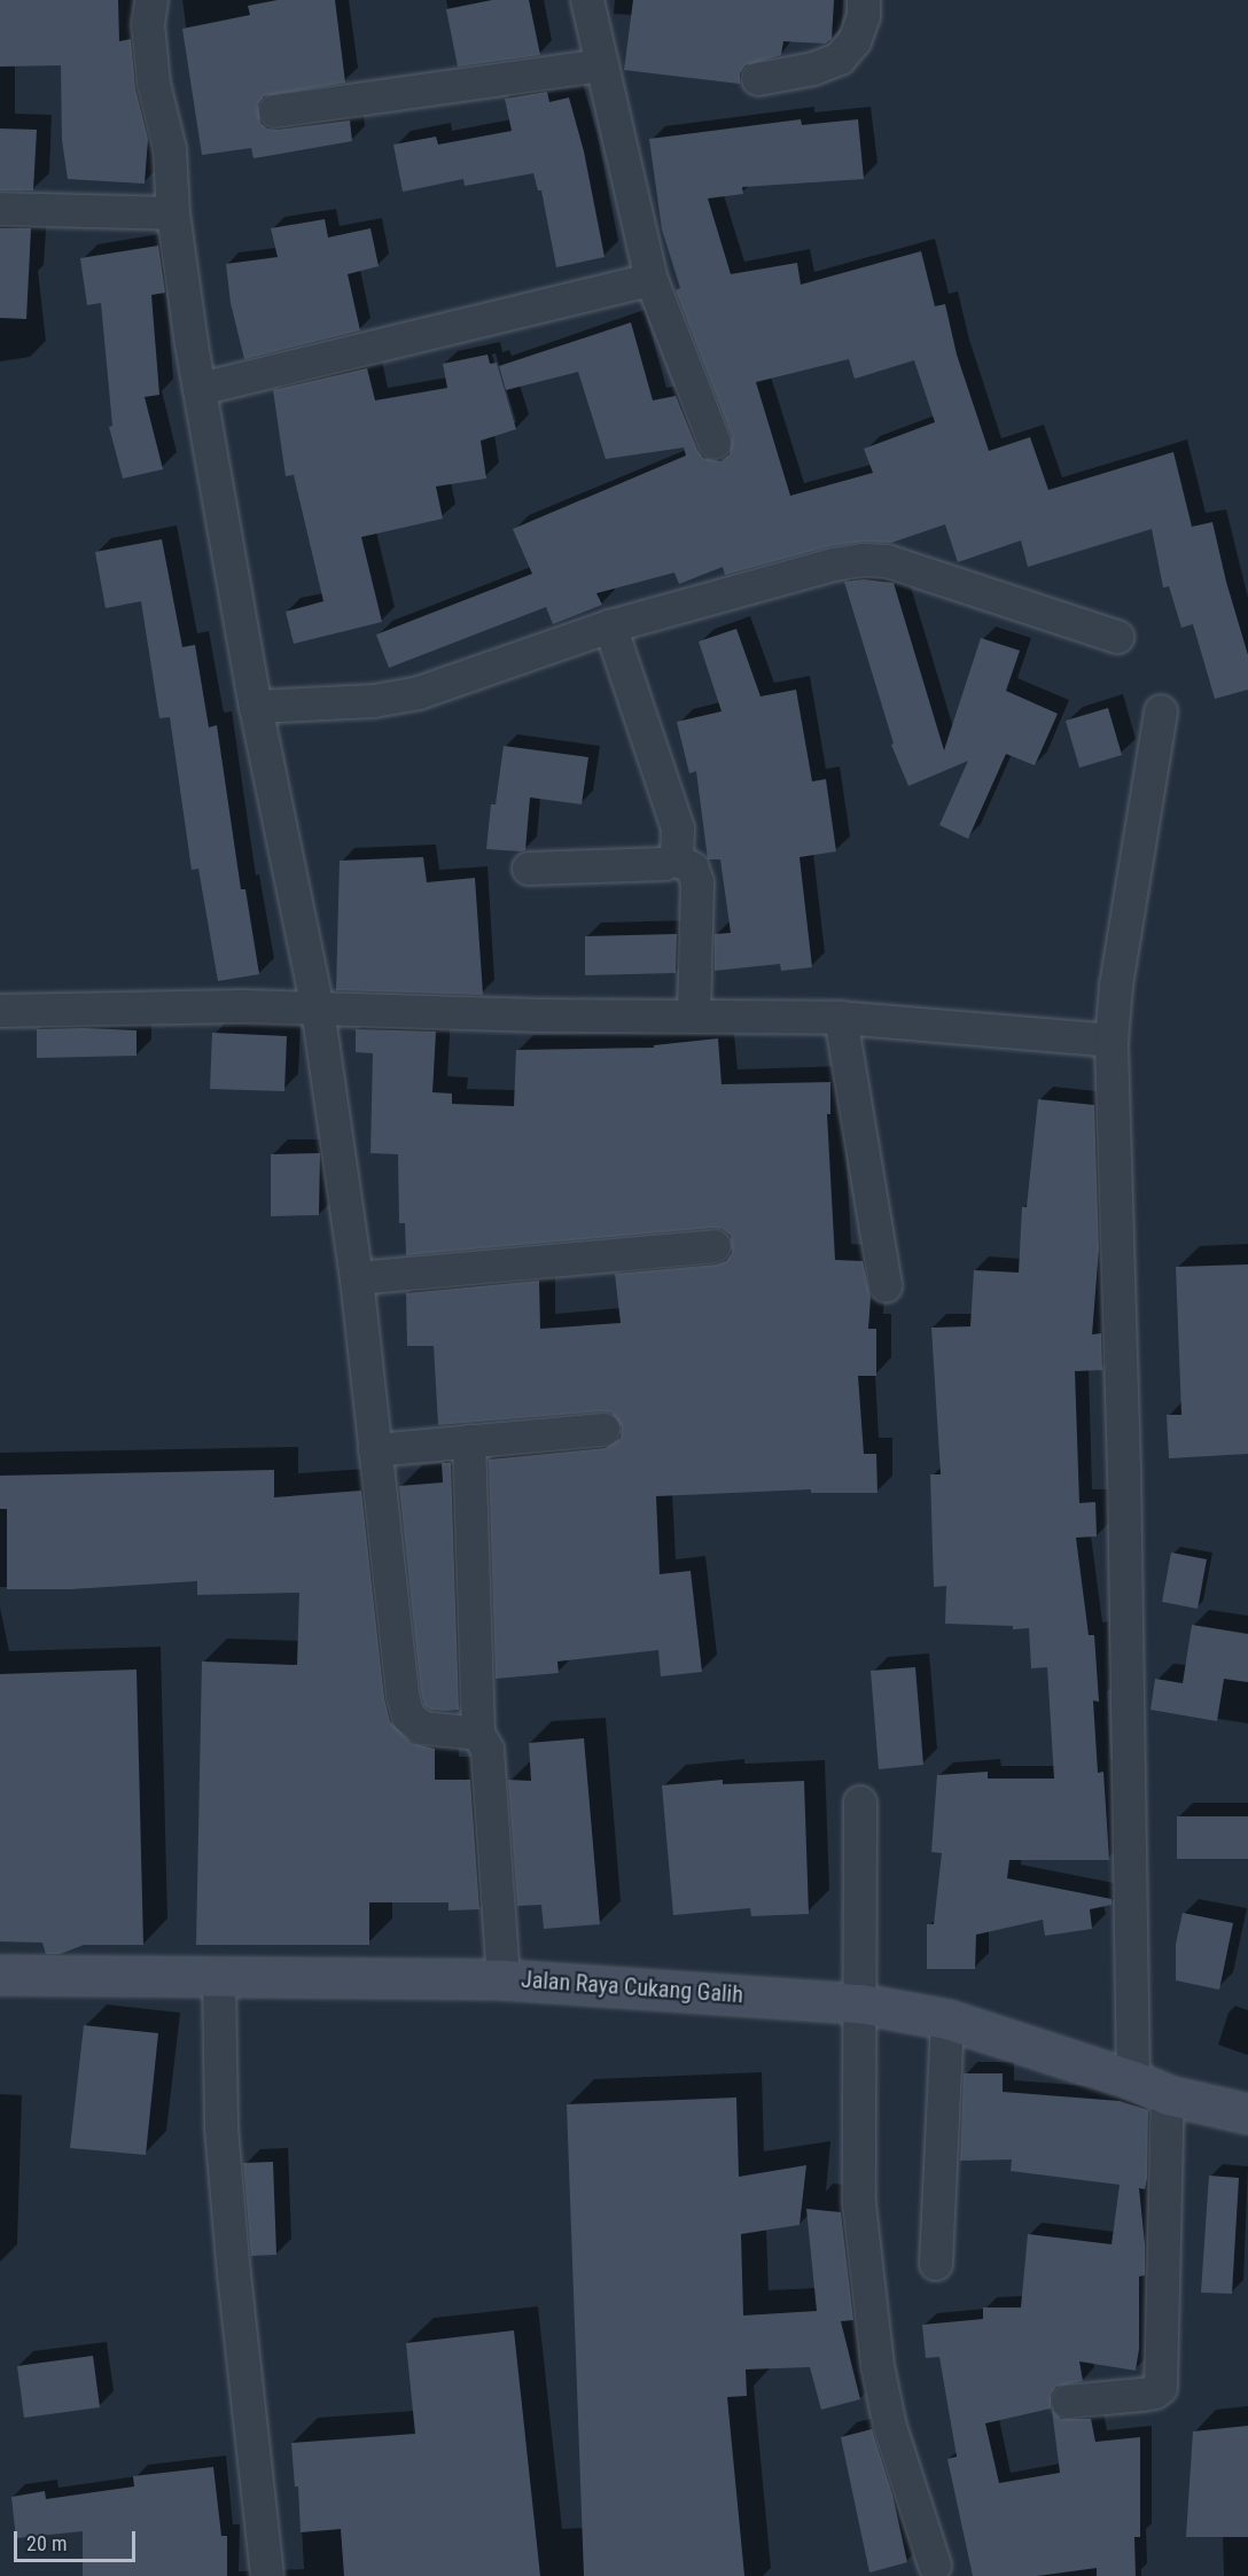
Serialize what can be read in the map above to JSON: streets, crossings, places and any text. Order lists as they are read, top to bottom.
{
  "streets": {
    "main road": ["Jalan Raya Cukang Galih"]
  },
  "scale_bar": "20 m"
}
